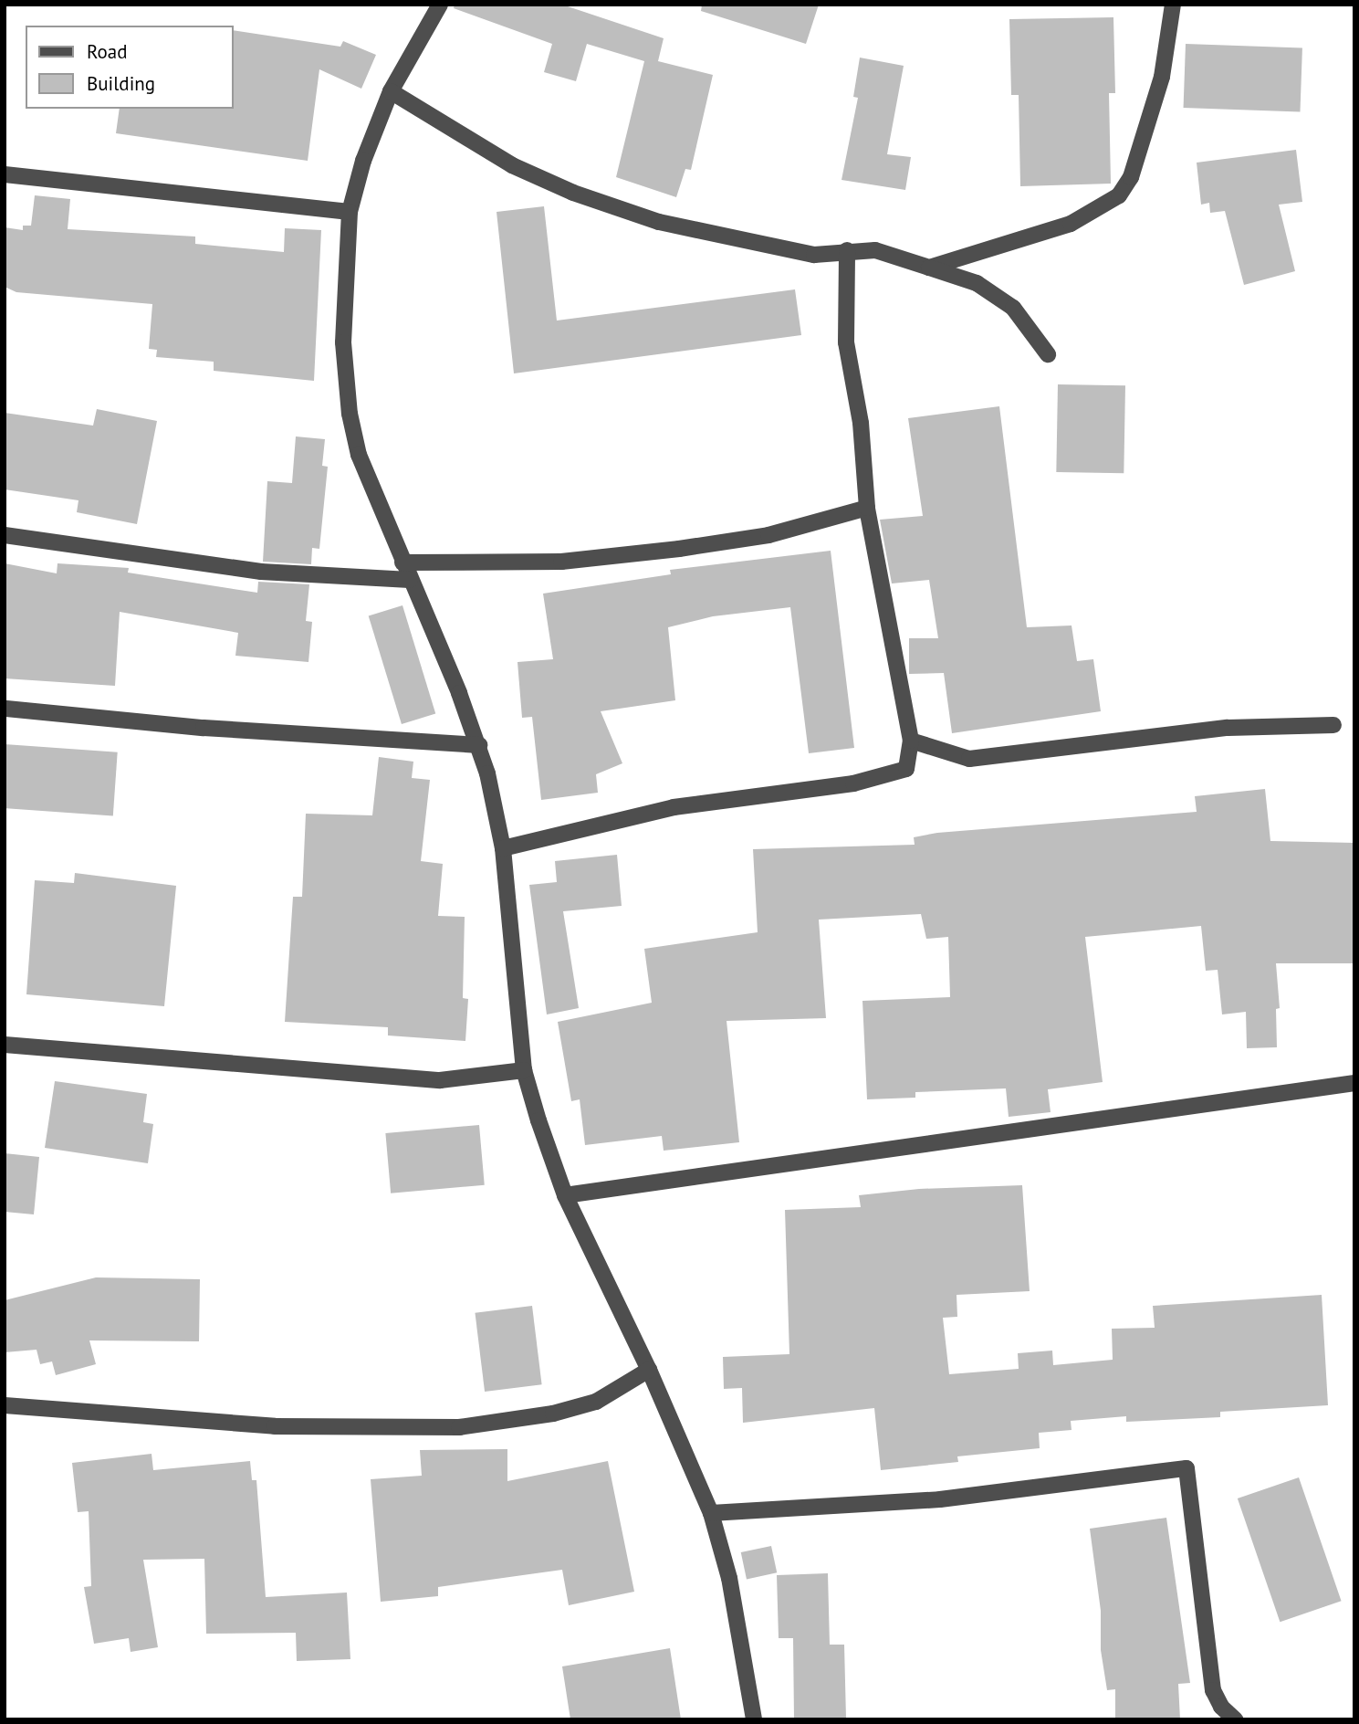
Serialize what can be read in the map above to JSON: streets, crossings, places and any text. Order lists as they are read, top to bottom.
{
  "legend": ["Road", "Building"]
}
